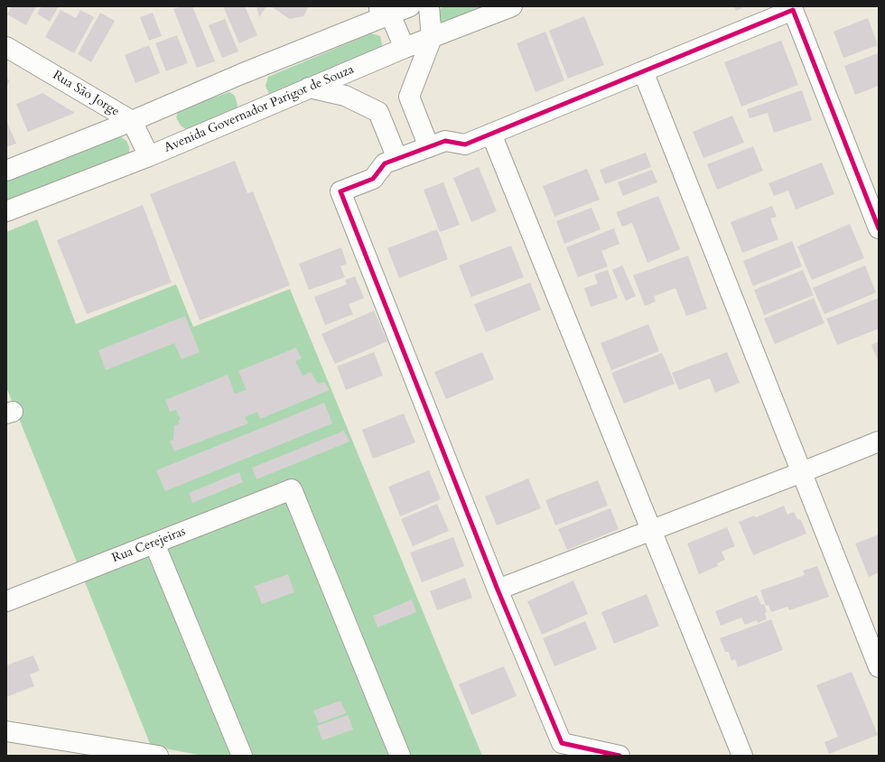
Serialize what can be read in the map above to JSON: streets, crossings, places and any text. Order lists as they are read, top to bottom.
{
  "streets": {
    "street": ["Rua São Jorge", "Avenida Governador Parigot de Souza", "Rua Cerejeiras"]
  },
  "crossings": [
    ["Rua São Jorge", "Avenida Governador Parigot de Souza"]
  ]
}
